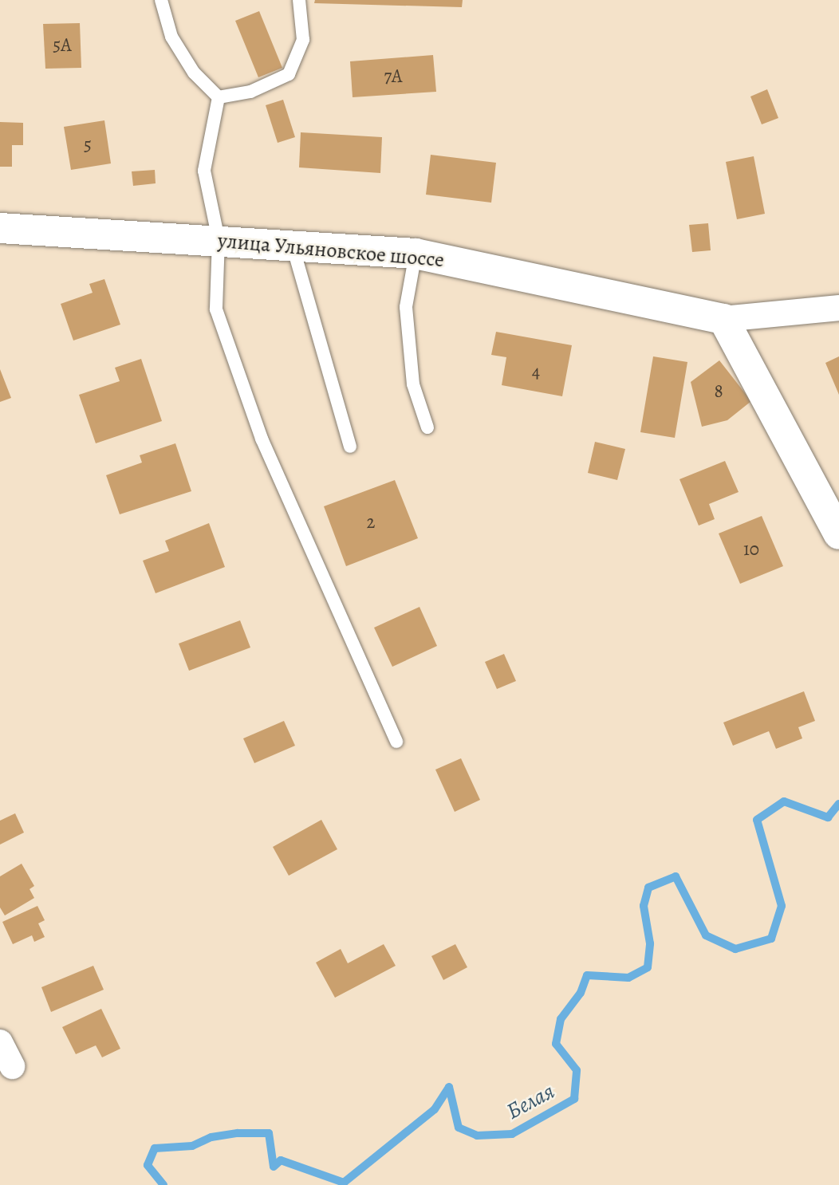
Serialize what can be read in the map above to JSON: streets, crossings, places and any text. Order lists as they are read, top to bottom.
{
  "streets": {
    "street": ["улица Ульяновское шоссе"]
  },
  "water": ["Белая"],
  "house_numbers": [
    "5А",
    "7А",
    "5",
    "4",
    "8",
    "2",
    "10"
  ]
}
